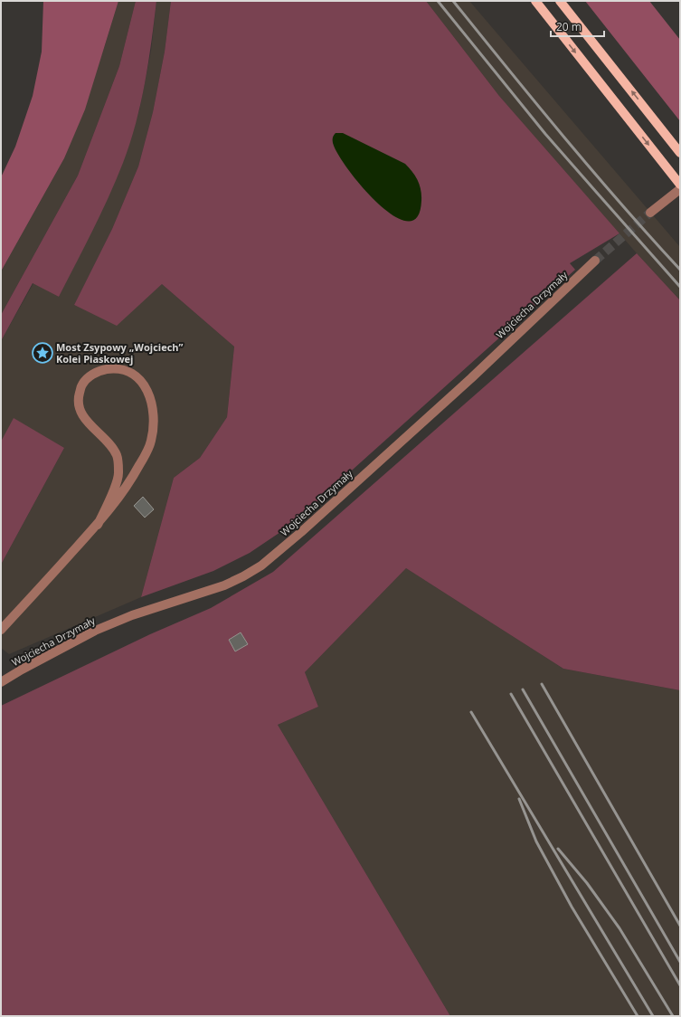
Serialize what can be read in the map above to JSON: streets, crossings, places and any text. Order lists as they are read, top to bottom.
{
  "streets": {
    "street": ["Wojciecha Drzymały"]
  },
  "places": {
    "place": ["Most Zsypowy „Wojciech” Kolei Piaskowej"]
  },
  "scale_bar": "20 m"
}
